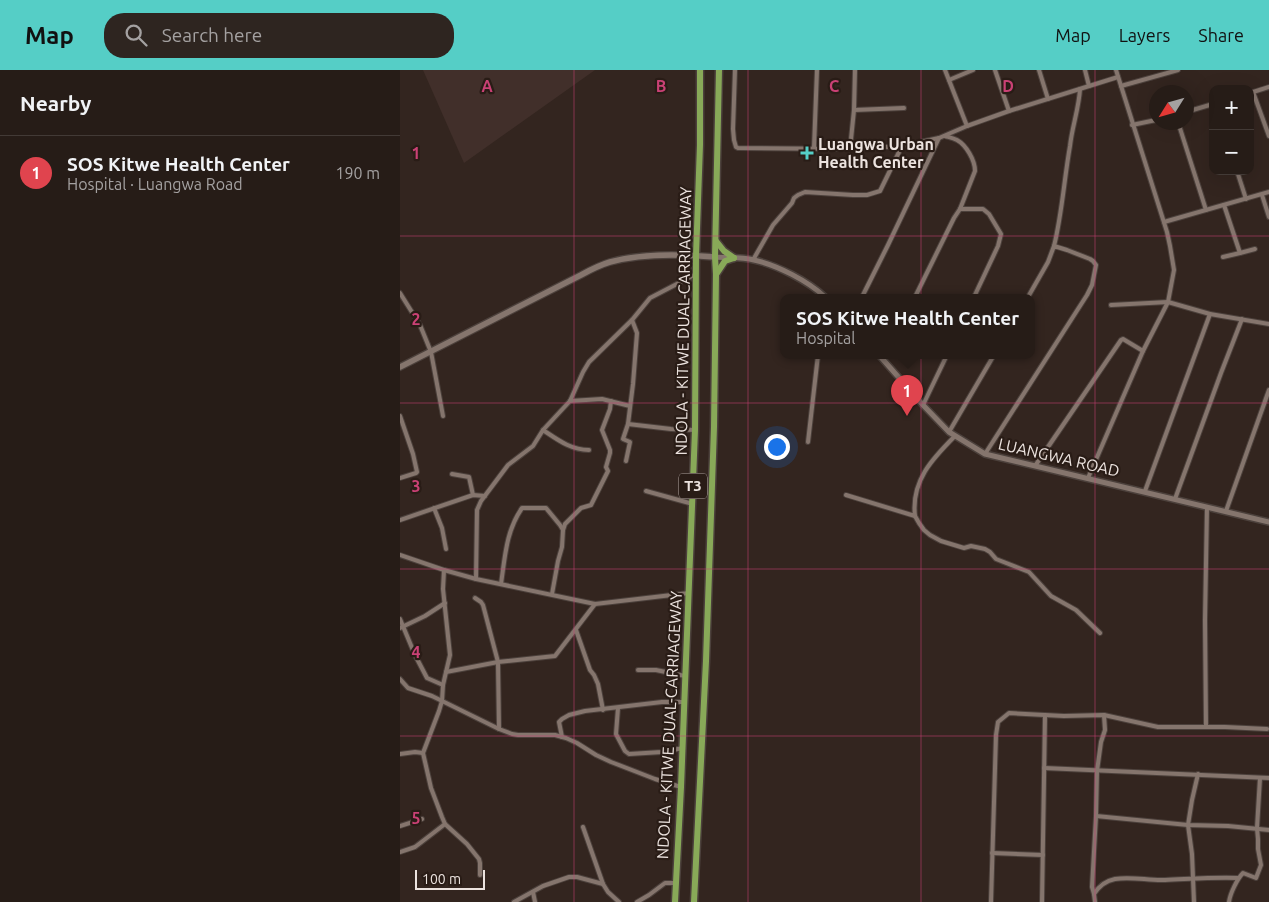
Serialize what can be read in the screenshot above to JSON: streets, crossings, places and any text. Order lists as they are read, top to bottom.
{
  "streets": {
    "highway": ["NDOLA - KITWE DUAL-CARRIAGEWAY", "T3"],
    "street": ["LUANGWA ROAD"]
  },
  "places": {
    "health": ["Luangwa Urban Health Center"]
  },
  "scale_bar": "100 m",
  "north": "bottom left",
  "page": {
    "header": "Map",
    "search": "Search here",
    "nav": ["Map", "Layers", "Share"],
    "heading": "Nearby",
    "map_buttons": ["+", "−"],
    "list": [
      {
        "mark": "1",
        "name": "SOS Kitwe Health Center",
        "note": "Hospital · Luangwa Road",
        "value": "190 m"
      }
    ],
    "popup": ["SOS Kitwe Health Center", "Hospital"],
    "pins": "1",
    "scale": "100 m"
  },
  "grid": {
    "columns": [
      "A",
      "B",
      "C",
      "D"
    ],
    "rows": [
      "1",
      "2",
      "3",
      "4",
      "5"
    ]
  }
}
